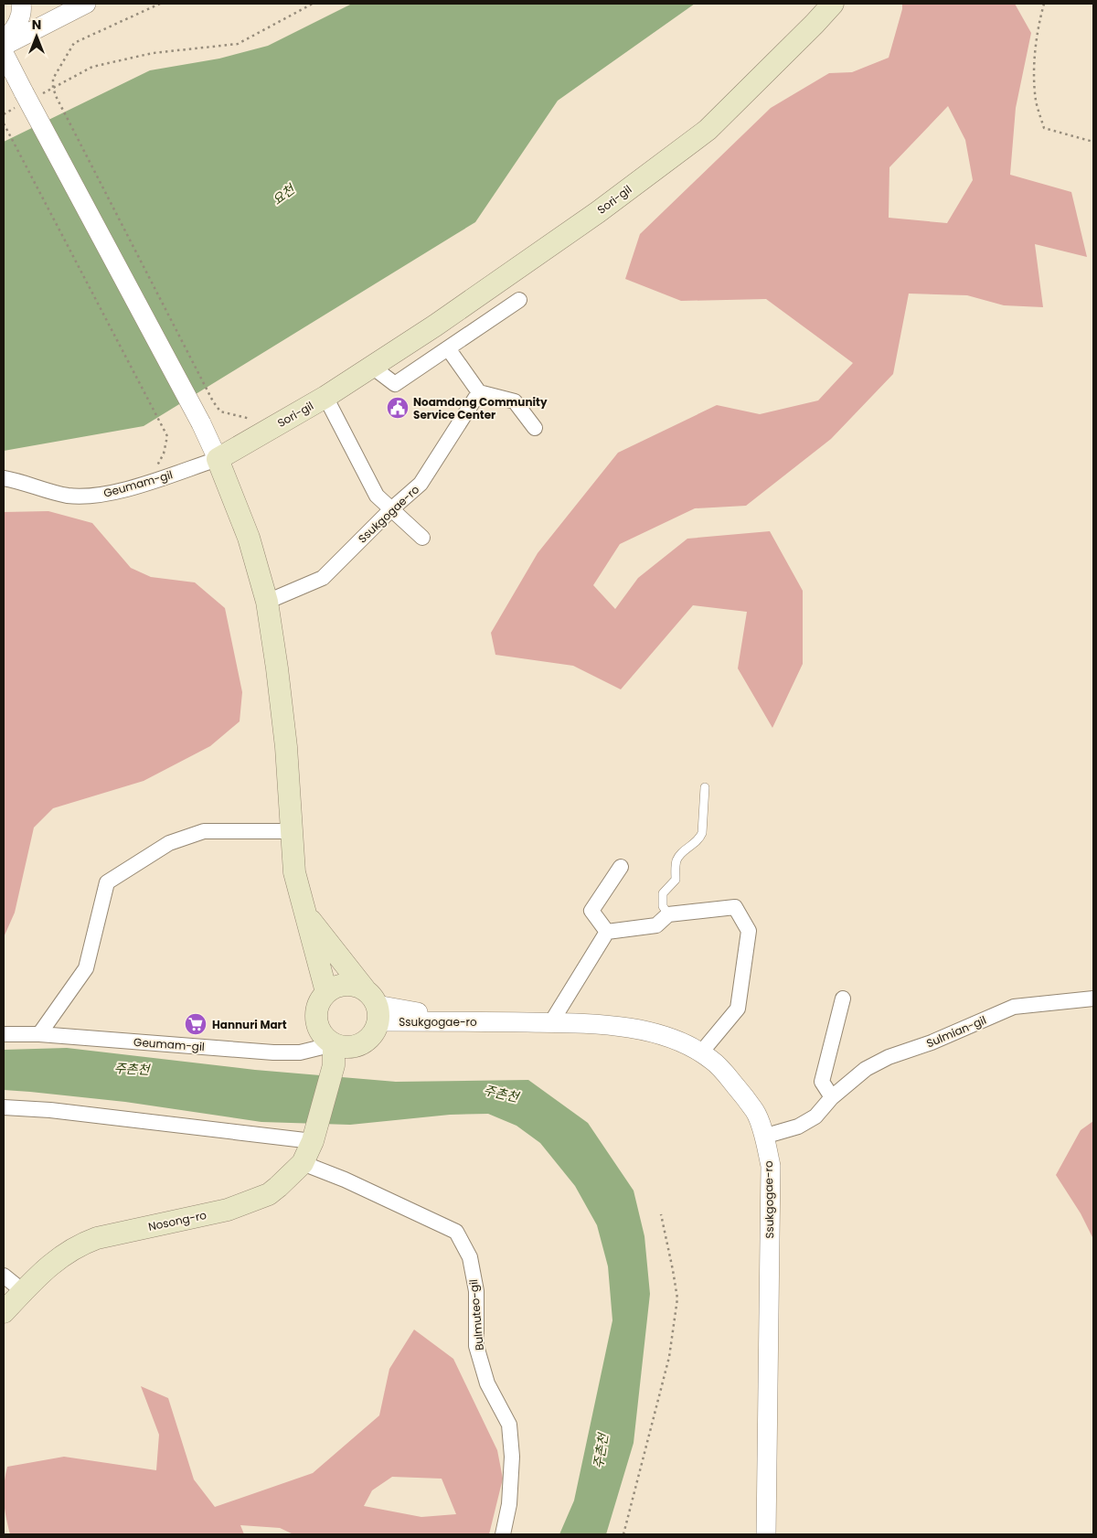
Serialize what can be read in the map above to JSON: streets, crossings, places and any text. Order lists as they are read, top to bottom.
{
  "streets": {
    "main road": ["Sori-gil", "Nosong-ro"],
    "street": [
      "Geumam-gil",
      "Ssukgogae-ro",
      "Sulmian-gil",
      "Bulmuteo-gil"
    ]
  },
  "crossings": [
    ["Sori-gil", "Geumam-gil"],
    ["Geumam-gil", "Ssukgogae-ro"],
    ["Geumam-gil", "Nosong-ro"],
    ["Ssukgogae-ro", "Sulmian-gil"],
    ["Ssukgogae-ro", "Nosong-ro"],
    ["Nosong-ro", "Bulmuteo-gil"]
  ],
  "water": ["요천", "주촌천"],
  "places": {
    "public building": ["Noamdong Community Service Center"],
    "supermarket": ["Hannuri Mart"]
  },
  "north": "top"
}
